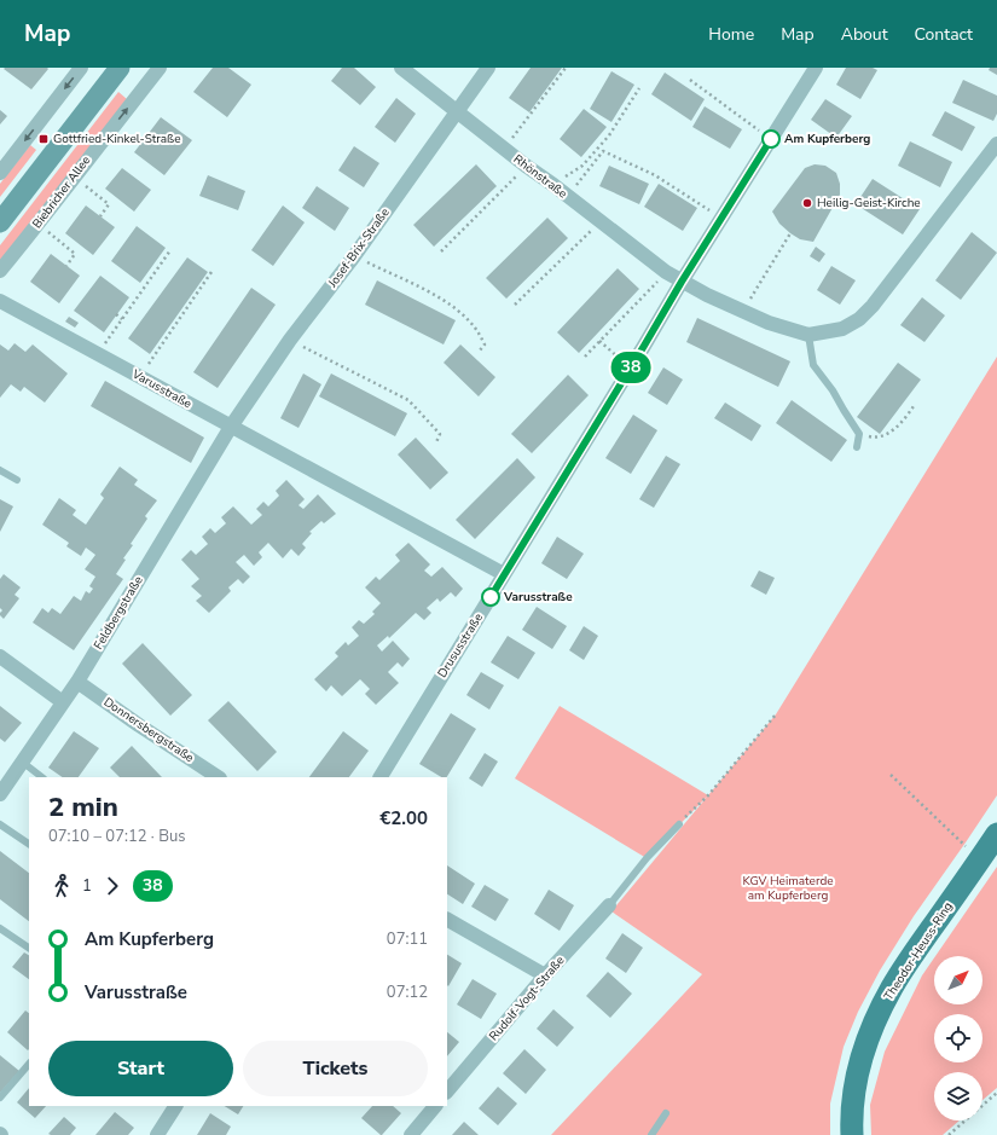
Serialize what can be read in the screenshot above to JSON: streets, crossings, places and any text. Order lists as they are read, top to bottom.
{
  "streets": {
    "main road": ["Theodor-Heuss-Ring"],
    "street": [
      "Rhönstraße",
      "Biebricher Allee",
      "Josef-Brix-Straße",
      "Varusstraße",
      "Feldbergstraße",
      "Drususstraße",
      "Donnersbergstraße",
      "Rudolf-Vogt-Straße"
    ]
  },
  "crossings": [
    ["Rhönstraße", "Josef-Brix-Straße"],
    ["Rhönstraße", "Drususstraße"],
    ["Josef-Brix-Straße", "Varusstraße"],
    ["Josef-Brix-Straße", "Feldbergstraße"],
    ["Varusstraße", "Feldbergstraße"],
    ["Varusstraße", "Drususstraße"],
    ["Feldbergstraße", "Donnersbergstraße"]
  ],
  "parks": ["KGV Heimaterde am Kupferberg"],
  "places": {
    "transit": ["Gottfried-Kinkel-Straße"],
    "other": ["Am Kupferberg", "Heilig-Geist-Kirche", "Varusstraße"]
  },
  "lines": ["bus line 38"],
  "north": "top right",
  "page": {
    "header": "Map",
    "nav": [
      "Home",
      "Map",
      "About",
      "Contact"
    ],
    "on_map": "38",
    "heading": ["2 min", "07:10 – 07:12 · Bus", "€2.00"],
    "legs": ["1", "38"],
    "list": [
      {
        "name": "Am Kupferberg",
        "value": "07:11"
      },
      {
        "name": "Varusstraße",
        "value": "07:12"
      }
    ],
    "buttons": ["Start", "Tickets"]
  }
}
